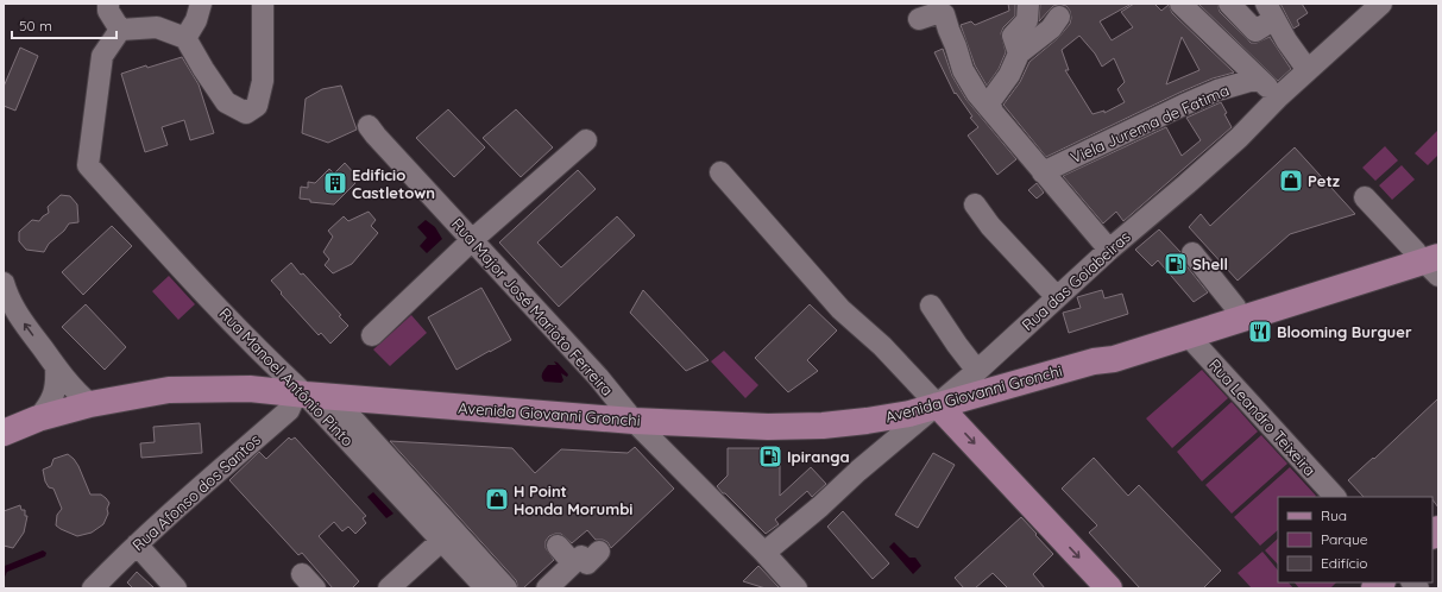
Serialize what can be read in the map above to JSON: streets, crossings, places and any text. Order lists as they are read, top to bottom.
{
  "streets": {
    "main road": ["Avenida Giovanni Gronchi"],
    "street": [
      "Viela Jurema de Fatima",
      "Rua das Goiabeiras",
      "Rua Major José Marioto Ferreira",
      "Rua Manoel Antônio Pinto",
      "Rua Leandro Teixeira",
      "Rua Afonso dos Santos"
    ]
  },
  "crossings": [
    ["Rua das Goiabeiras", "Rua Major José Marioto Ferreira"],
    ["Rua das Goiabeiras", "Avenida Giovanni Gronchi"],
    ["Rua Major José Marioto Ferreira", "Avenida Giovanni Gronchi"],
    ["Rua Manoel Antônio Pinto", "Avenida Giovanni Gronchi"],
    ["Rua Manoel Antônio Pinto", "Rua Afonso dos Santos"],
    ["Avenida Giovanni Gronchi", "Rua Leandro Teixeira"],
    ["Avenida Giovanni Gronchi", "Rua Afonso dos Santos"]
  ],
  "places": {
    "shop": ["Petz", "H Point Honda Morumbi"],
    "building": ["Edificio Castletown"],
    "fuel station": ["Shell", "Ipiranga"],
    "restaurant": ["Blooming Burguer"]
  },
  "legend": ["Rua", "Parque", "Edifício"],
  "scale_bar": "50 m"
}
